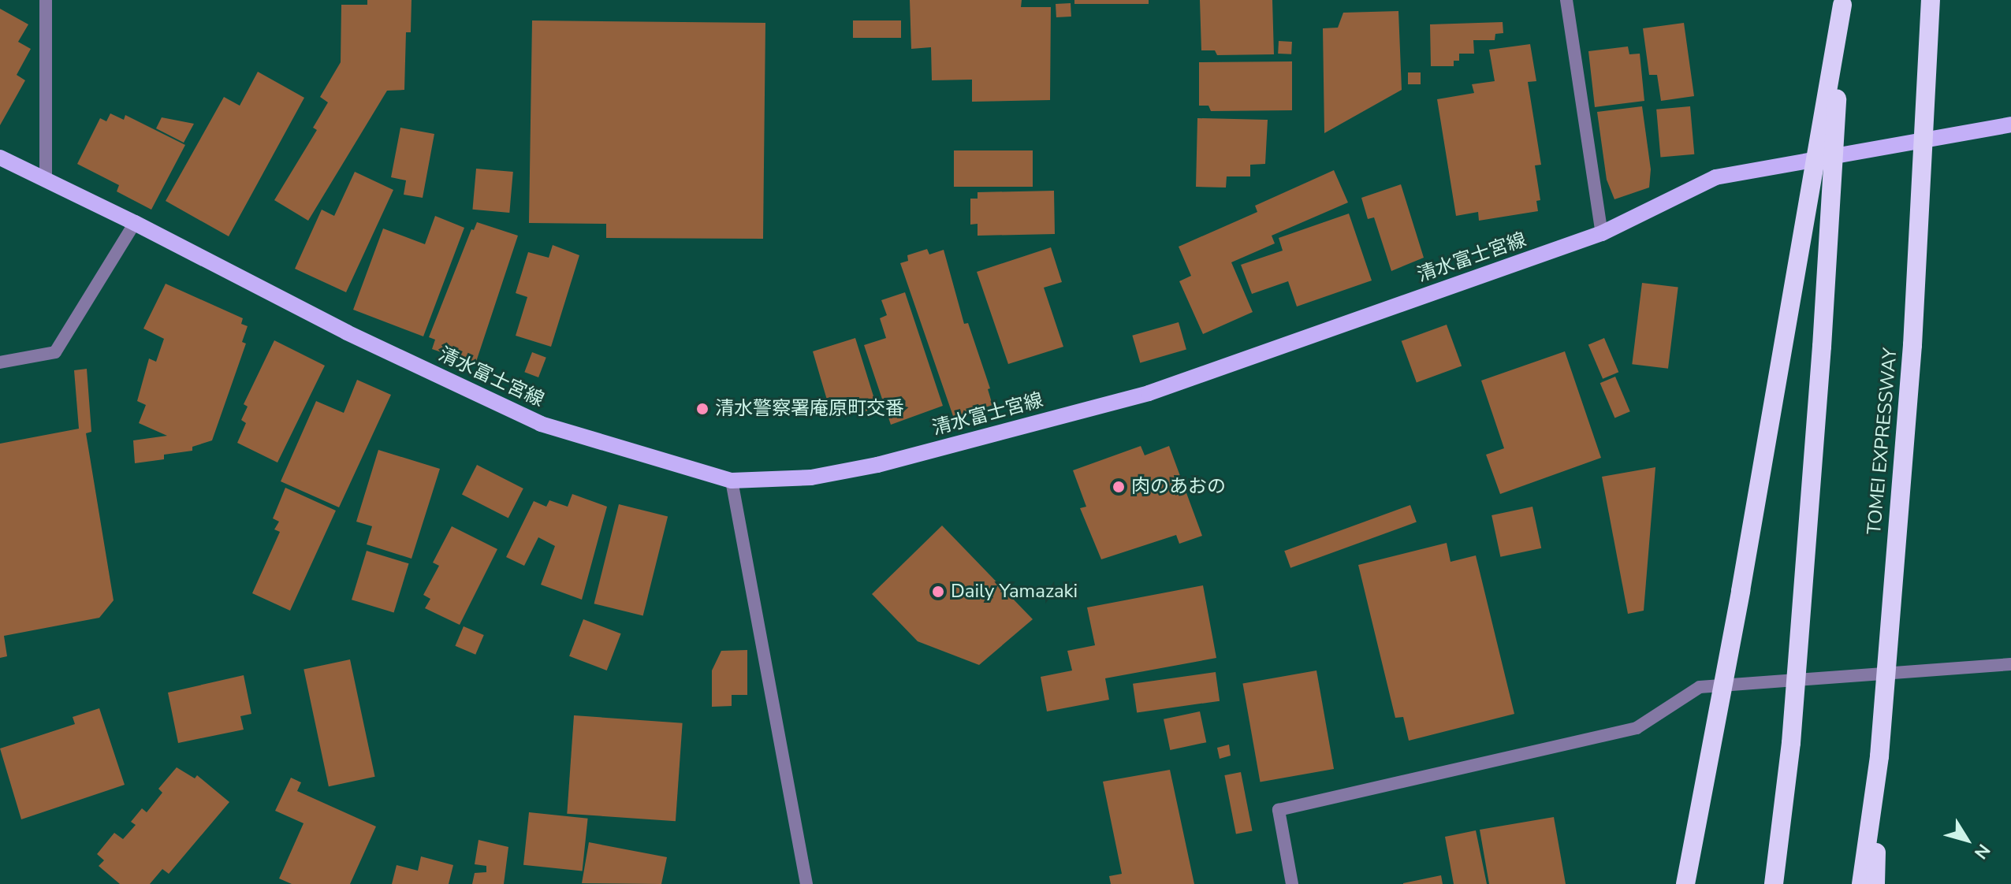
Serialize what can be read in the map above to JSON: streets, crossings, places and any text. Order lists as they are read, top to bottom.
{
  "streets": {
    "highway": ["TOMEI EXPRESSWAY"],
    "main road": ["清水富士宮線"]
  },
  "places": ["清水警察署庵原町交番", "肉のあおの", "Daily Yamazaki"],
  "north": "bottom right"
}
